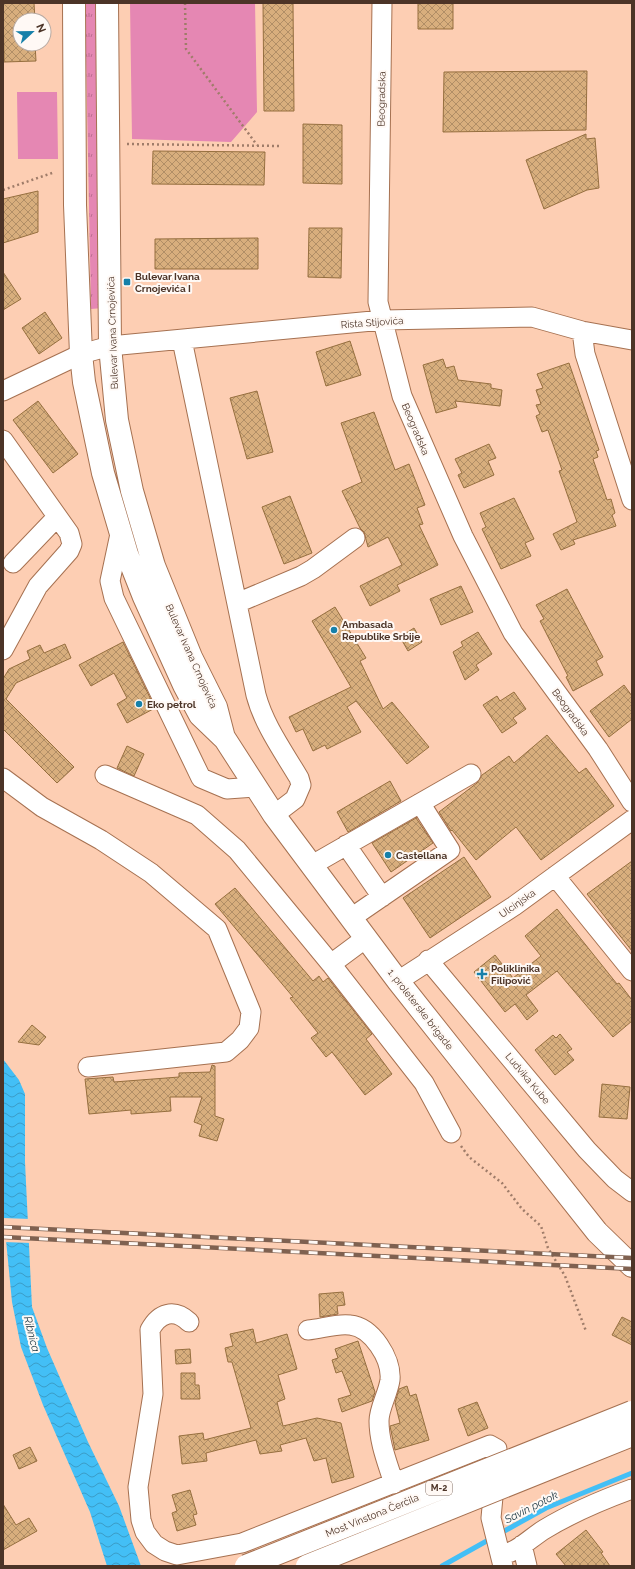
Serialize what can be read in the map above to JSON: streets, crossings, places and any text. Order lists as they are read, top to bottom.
{
  "streets": {
    "main road": [
      "Bulevar Ivana Crnojevića",
      "1. proleterske brigade",
      "M-2",
      "Most Vinstona Čerčila"
    ],
    "street": [
      "Beogradska",
      "Rista Stijovića",
      "Ulcinjska",
      "Ludvika Kube"
    ]
  },
  "crossings": [
    ["Beogradska", "Rista Stijovića"],
    ["Rista Stijovića", "Bulevar Ivana Crnojevića"],
    ["Bulevar Ivana Crnojevića", "1. proleterske brigade"],
    ["Ulcinjska", "1. proleterske brigade"],
    ["Ulcinjska", "Ludvika Kube"]
  ],
  "water": ["Ribnica", "Savin potok"],
  "places": {
    "transit": ["Bulevar Ivana Crnojevića I"],
    "other": ["Ambasada Republike Srbije", "Eko petrol", "Castellana"],
    "health": ["Poliklinika Filipović"]
  },
  "north": "right"
}
